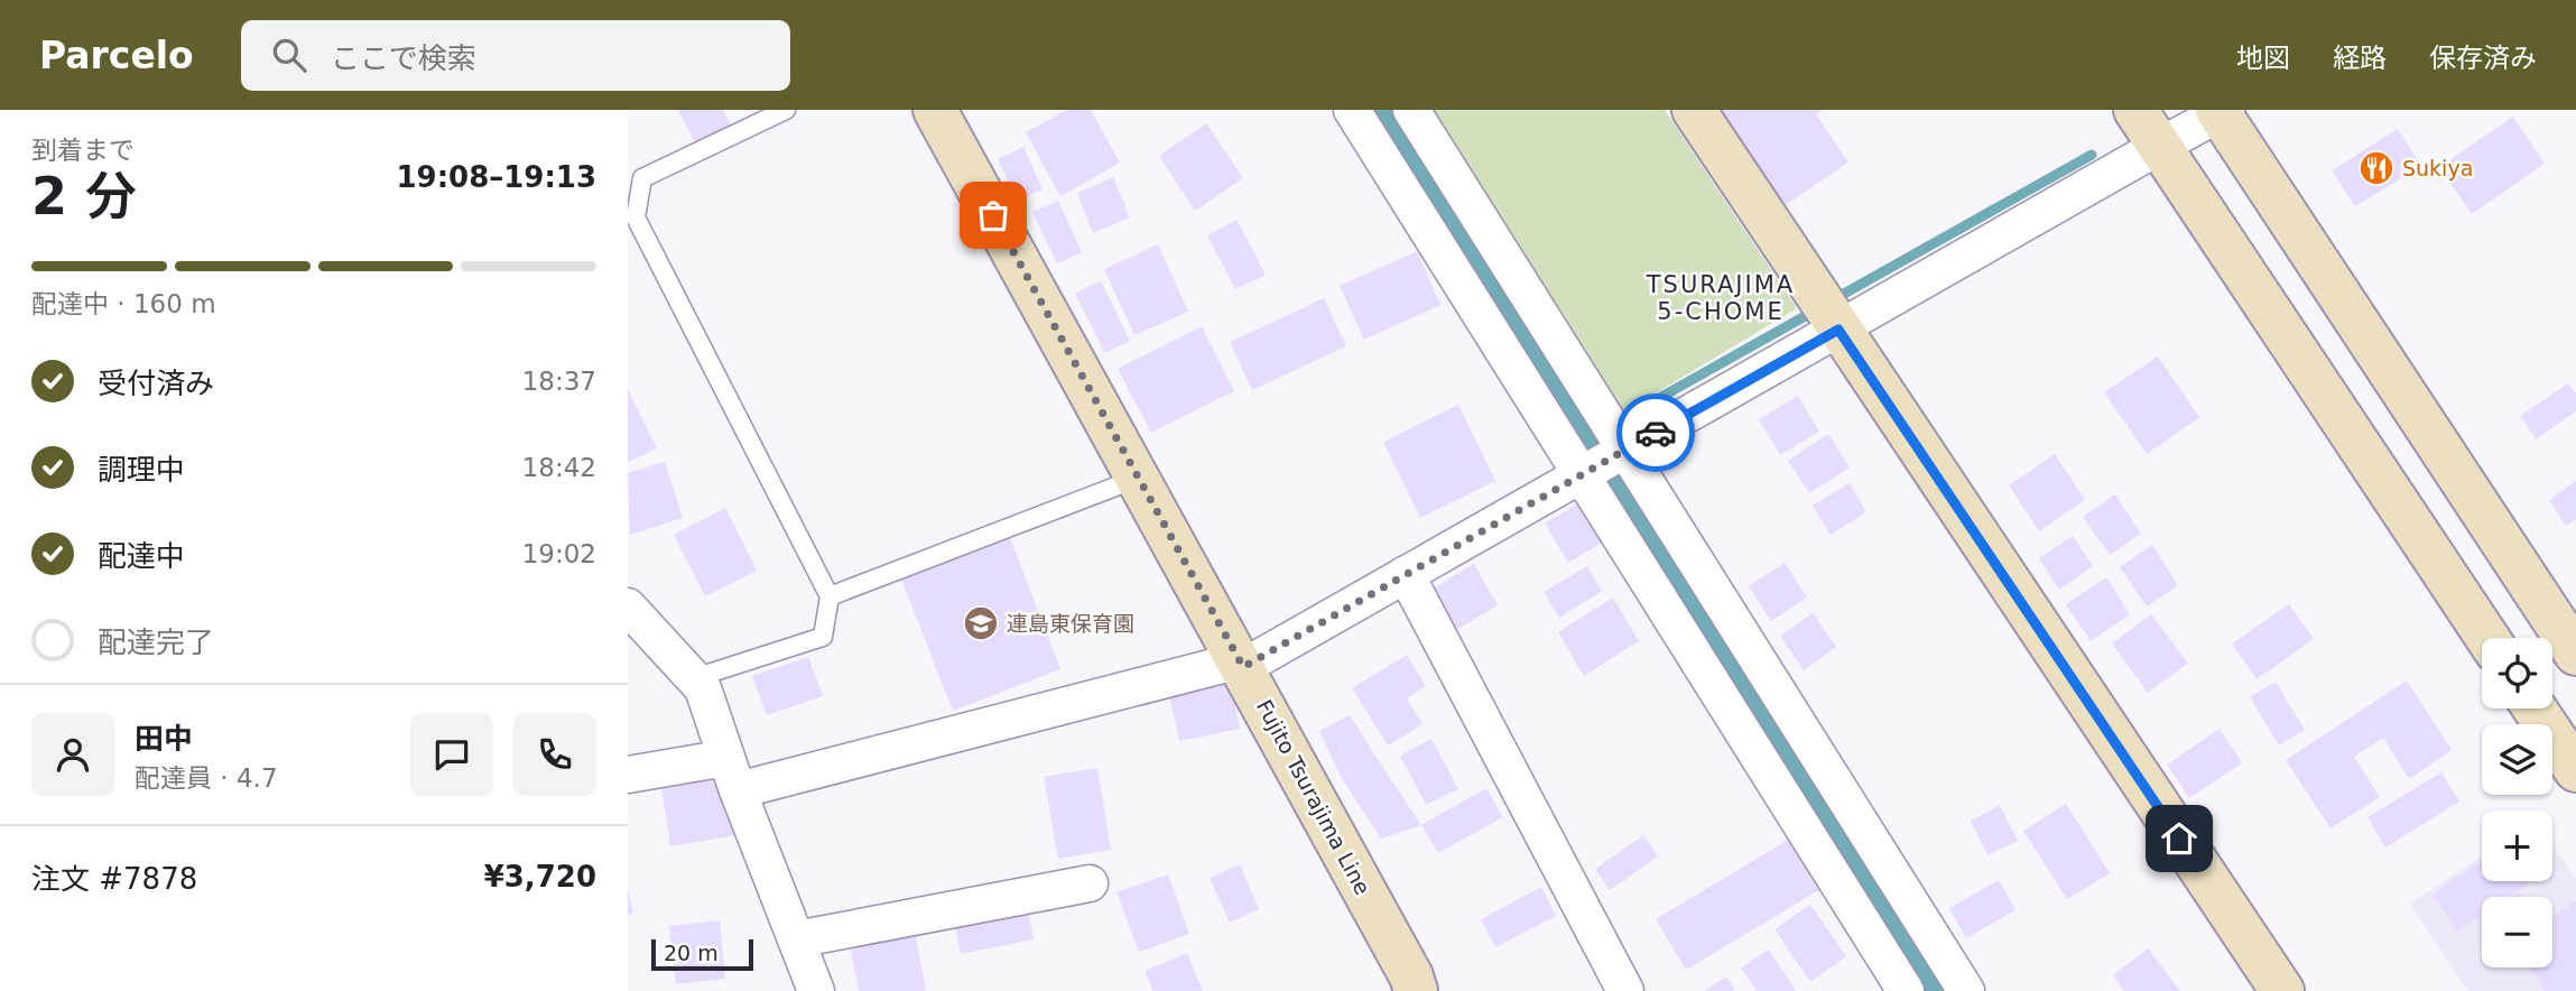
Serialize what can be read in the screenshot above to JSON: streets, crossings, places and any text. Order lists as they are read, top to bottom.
{
  "streets": {
    "street": ["Fujito Tsurajima Line"]
  },
  "districts": ["TSURAJIMA 5-CHOME"],
  "places": {
    "restaurant": ["Sukiya"],
    "school or university": ["連島東保育園"]
  },
  "scale_bar": "20 m",
  "page": {
    "header": "Parcelo",
    "search": "ここで検索",
    "nav": ["地図", "経路", "保存済み"],
    "heading": ["2 分", "到着まで", "19:08–19:13"],
    "panel": [
      "田中",
      "配達員 · 4.7",
      "注文 #7878",
      "¥3,720"
    ],
    "bar": "配達中 · 160 m",
    "list": [
      ["受付済み", "18:37"],
      ["調理中", "18:42"],
      ["配達中", "19:02"],
      "配達完了"
    ],
    "map_buttons": ["+", "−"],
    "scale": "20 m"
  }
}
